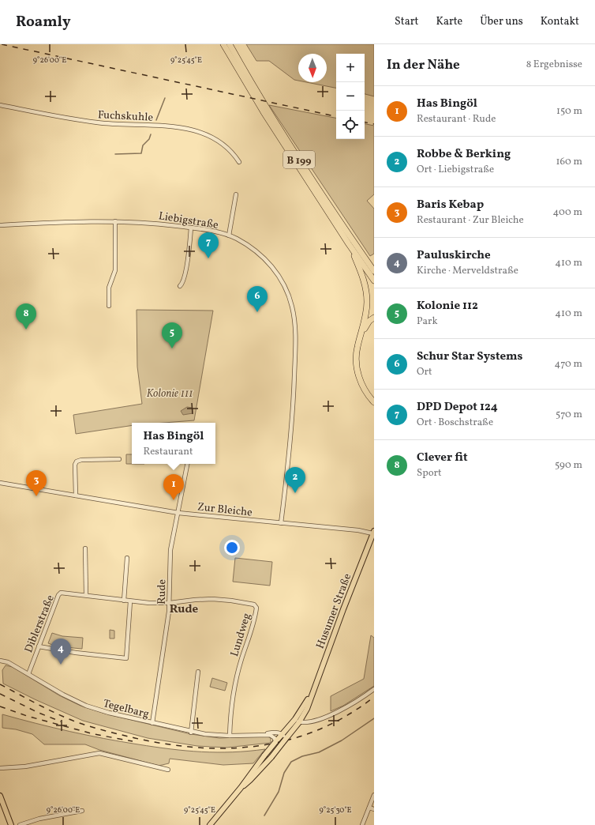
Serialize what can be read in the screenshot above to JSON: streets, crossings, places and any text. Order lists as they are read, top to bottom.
{
  "streets": {
    "highway": ["B 199"],
    "main road": ["Husumer Straße"],
    "street": [
      "Fuchskuhle",
      "Liebigstraße",
      "Zur Bleiche",
      "Rude",
      "Diblerstraße",
      "Lundweg",
      "Tegelbarg"
    ]
  },
  "crossings": [
    ["Liebigstraße", "Zur Bleiche"],
    ["Zur Bleiche", "Rude"],
    ["Zur Bleiche", "Husumer Straße"],
    ["Rude", "Diblerstraße"],
    ["Rude", "Lundweg"],
    ["Rude", "Tegelbarg"],
    ["Husumer Straße", "Tegelbarg"],
    ["Diblerstraße", "Lundweg"],
    ["Diblerstraße", "Tegelbarg"],
    ["Lundweg", "Tegelbarg"]
  ],
  "districts": ["Rude"],
  "parks": ["Kolonie 111"],
  "north": "bottom",
  "page": {
    "header": "Roamly",
    "nav": [
      "Start",
      "Karte",
      "Über uns",
      "Kontakt"
    ],
    "heading": ["In der Nähe", "8 Ergebnisse"],
    "map_buttons": ["+", "−"],
    "list": [
      {
        "mark": "1",
        "name": "Has Bingöl",
        "note": "Restaurant · Rude",
        "value": "150 m"
      },
      {
        "mark": "2",
        "name": "Robbe & Berking",
        "note": "Ort · Liebigstraße",
        "value": "160 m"
      },
      {
        "mark": "3",
        "name": "Baris Kebap",
        "note": "Restaurant · Zur Bleiche",
        "value": "400 m"
      },
      {
        "mark": "4",
        "name": "Pauluskirche",
        "note": "Kirche · Merveldstraße",
        "value": "410 m"
      },
      {
        "mark": "5",
        "name": "Kolonie 112",
        "note": "Park",
        "value": "410 m"
      },
      {
        "mark": "6",
        "name": "Schur Star Systems",
        "note": "Ort",
        "value": "470 m"
      },
      {
        "mark": "7",
        "name": "DPD Depot 124",
        "note": "Ort · Boschstraße",
        "value": "570 m"
      },
      {
        "mark": "8",
        "name": "Clever fit",
        "note": "Sport",
        "value": "590 m"
      }
    ],
    "pins": [
      "7",
      "6",
      "8",
      "5",
      "2",
      "3",
      "1",
      "4"
    ],
    "popup": ["Has Bingöl", "Restaurant"]
  },
  "coordinates": ["9°26'00\"E", "9°25'45\"E", "9°25'30\"E"]
}
